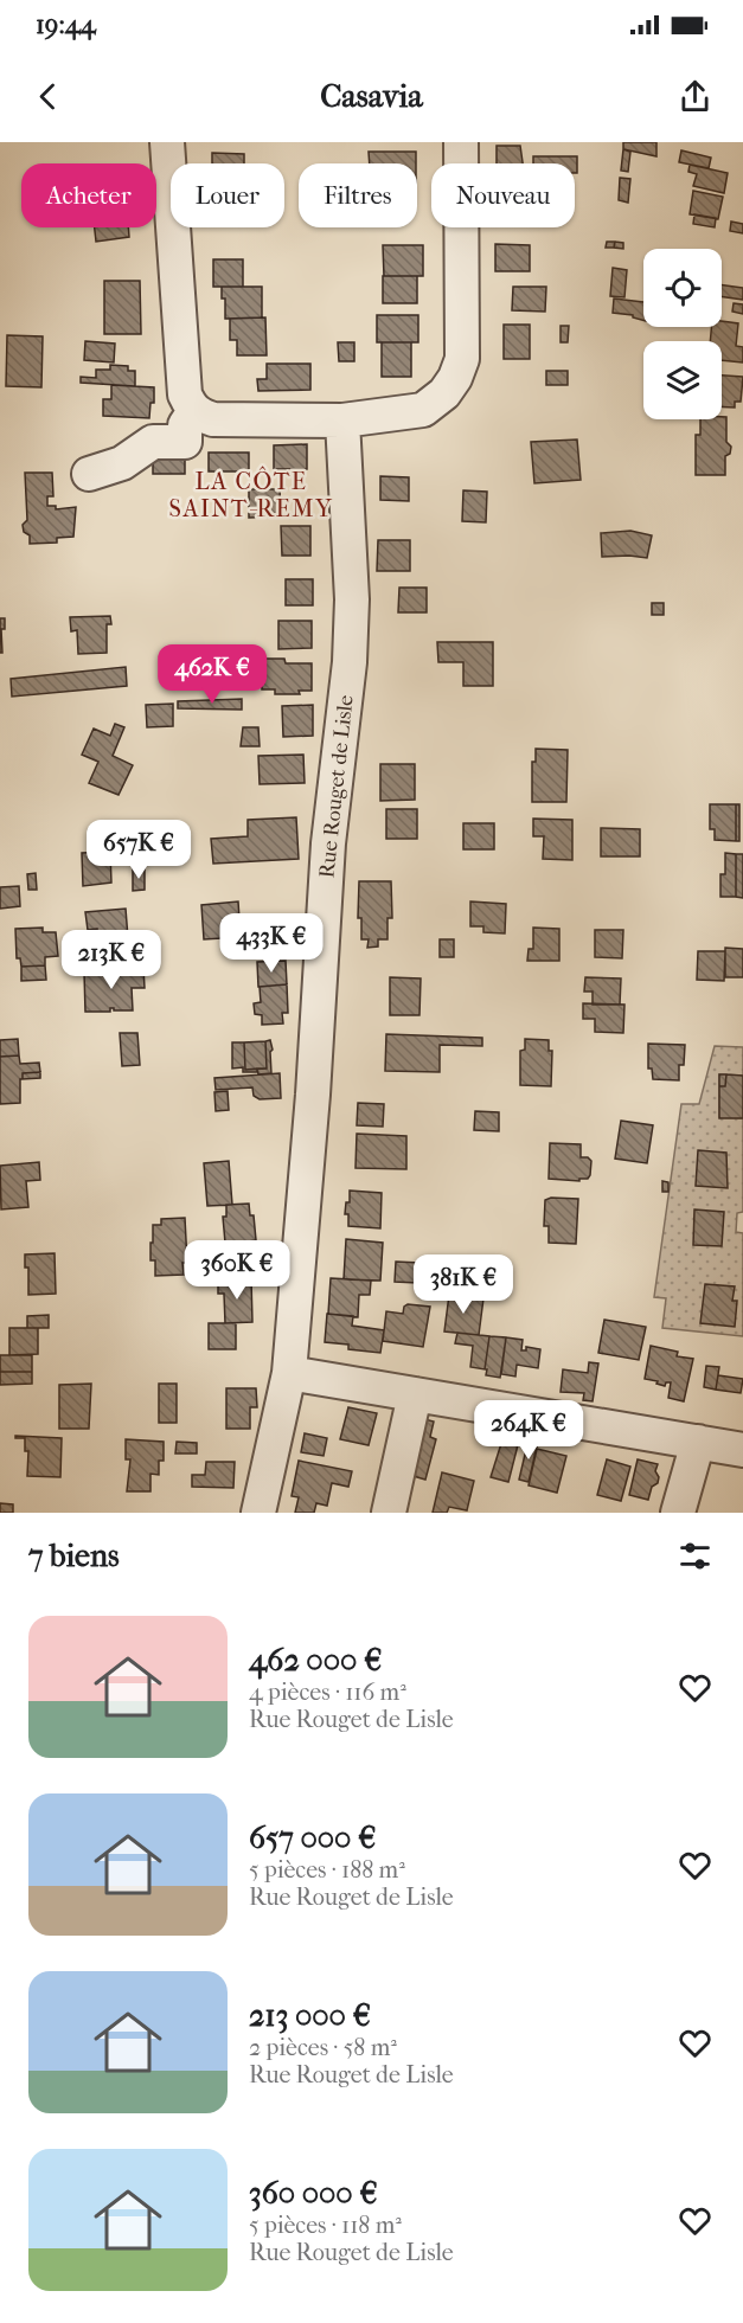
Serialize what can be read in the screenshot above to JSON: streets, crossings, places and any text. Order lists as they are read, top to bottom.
{
  "streets": {
    "street": ["Rue Rouget de Lisle"]
  },
  "districts": ["LA CÔTE SAINT-REMY"],
  "page": {
    "status": "19:44",
    "header": "Casavia",
    "chip": [
      "Acheter",
      "Louer",
      "Filtres",
      "Nouveau"
    ],
    "price": [
      "462K €",
      "657K €",
      "433K €",
      "213K €",
      "360K €",
      "381K €",
      "264K €"
    ],
    "heading": "7 biens",
    "list": [
      {
        "name": "462 000 €",
        "note": "4 pièces · 116 m² · Rue Rouget de Lisle"
      },
      {
        "name": "657 000 €",
        "note": "5 pièces · 188 m² · Rue Rouget de Lisle"
      },
      {
        "name": "213 000 €",
        "note": "2 pièces · 58 m² · Rue Rouget de Lisle"
      },
      {
        "name": "360 000 €",
        "note": "5 pièces · 118 m² · Rue Rouget de Lisle"
      }
    ]
  }
}
